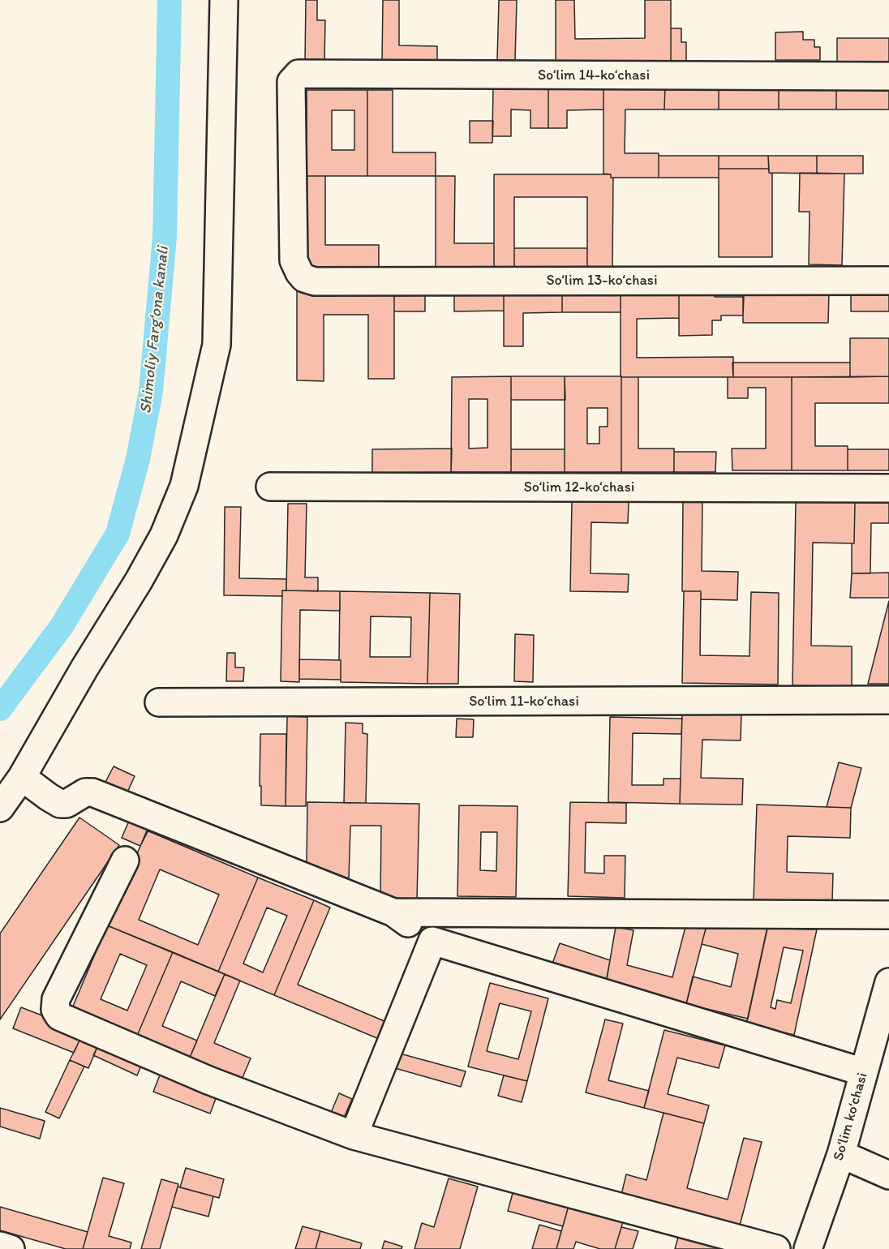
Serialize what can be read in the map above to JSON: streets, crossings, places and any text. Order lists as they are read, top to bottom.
{
  "streets": {
    "street": [
      "Soʻlim 14-koʻchasi",
      "Soʻlim 13-koʻchasi",
      "Soʻlim 12-koʻchasi",
      "Soʻlim 11-koʻchasi",
      "Soʻlim koʻchasi"
    ]
  },
  "crossings": [
    ["Soʻlim 14-koʻchasi", "Soʻlim 13-koʻchasi"]
  ],
  "water": ["Shimoliy Fargʻona kanali"]
}
